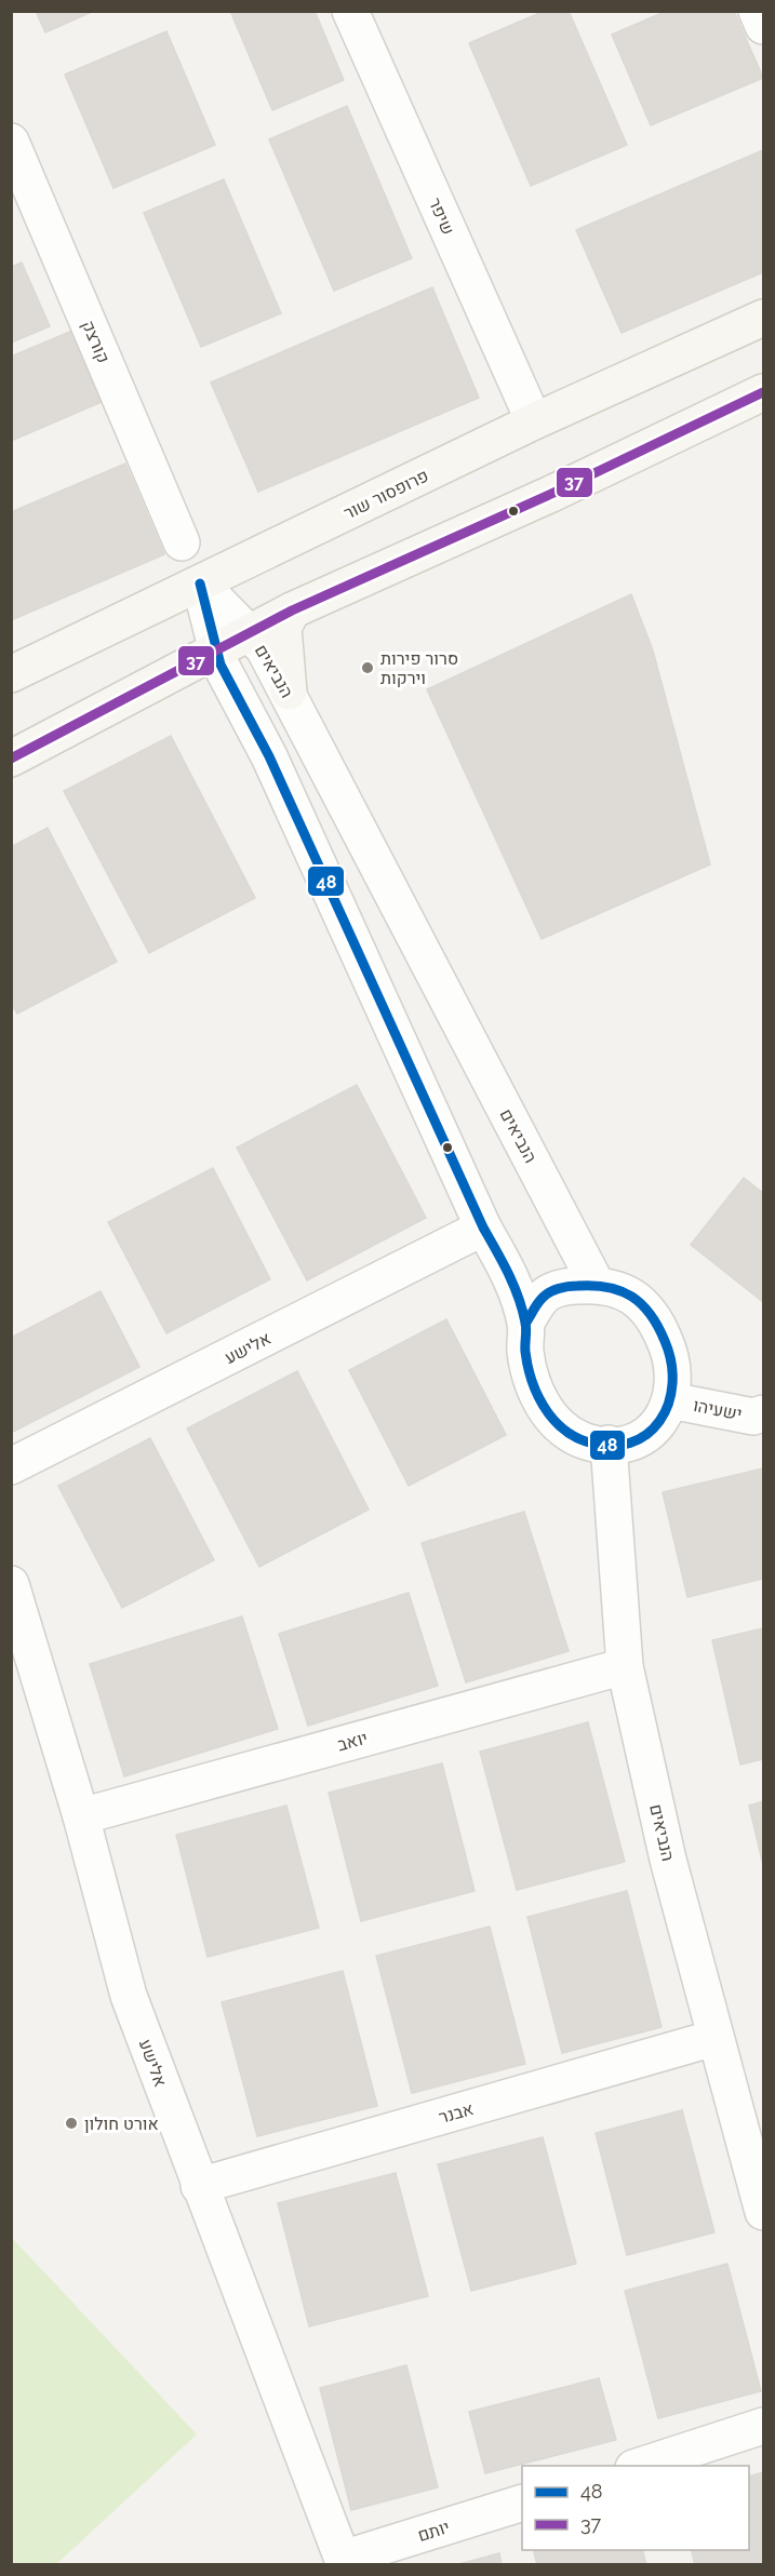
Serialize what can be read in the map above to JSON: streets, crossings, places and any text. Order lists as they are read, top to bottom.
{
  "streets": {
    "street": [
      "שיפר",
      "קורצק",
      "פרופסור שור",
      "הנביאים",
      "אלישע",
      "ישעיהו",
      "יואב",
      "אבנר",
      "יותם"
    ]
  },
  "crossings": [
    ["שיפר", "פרופסור שור"],
    ["פרופסור שור", "הנביאים"],
    ["הנביאים", "ישעיהו"],
    ["הנביאים", "יואב"],
    ["הנביאים", "אבנר"],
    ["אלישע", "יואב"],
    ["אלישע", "אבנר"],
    ["אלישע", "יותם"]
  ],
  "places": ["סרור פירות וירקות", "אורט חולון"],
  "lines": ["transit line 37", "transit line 48"],
  "legend": ["48", "37"]
}
